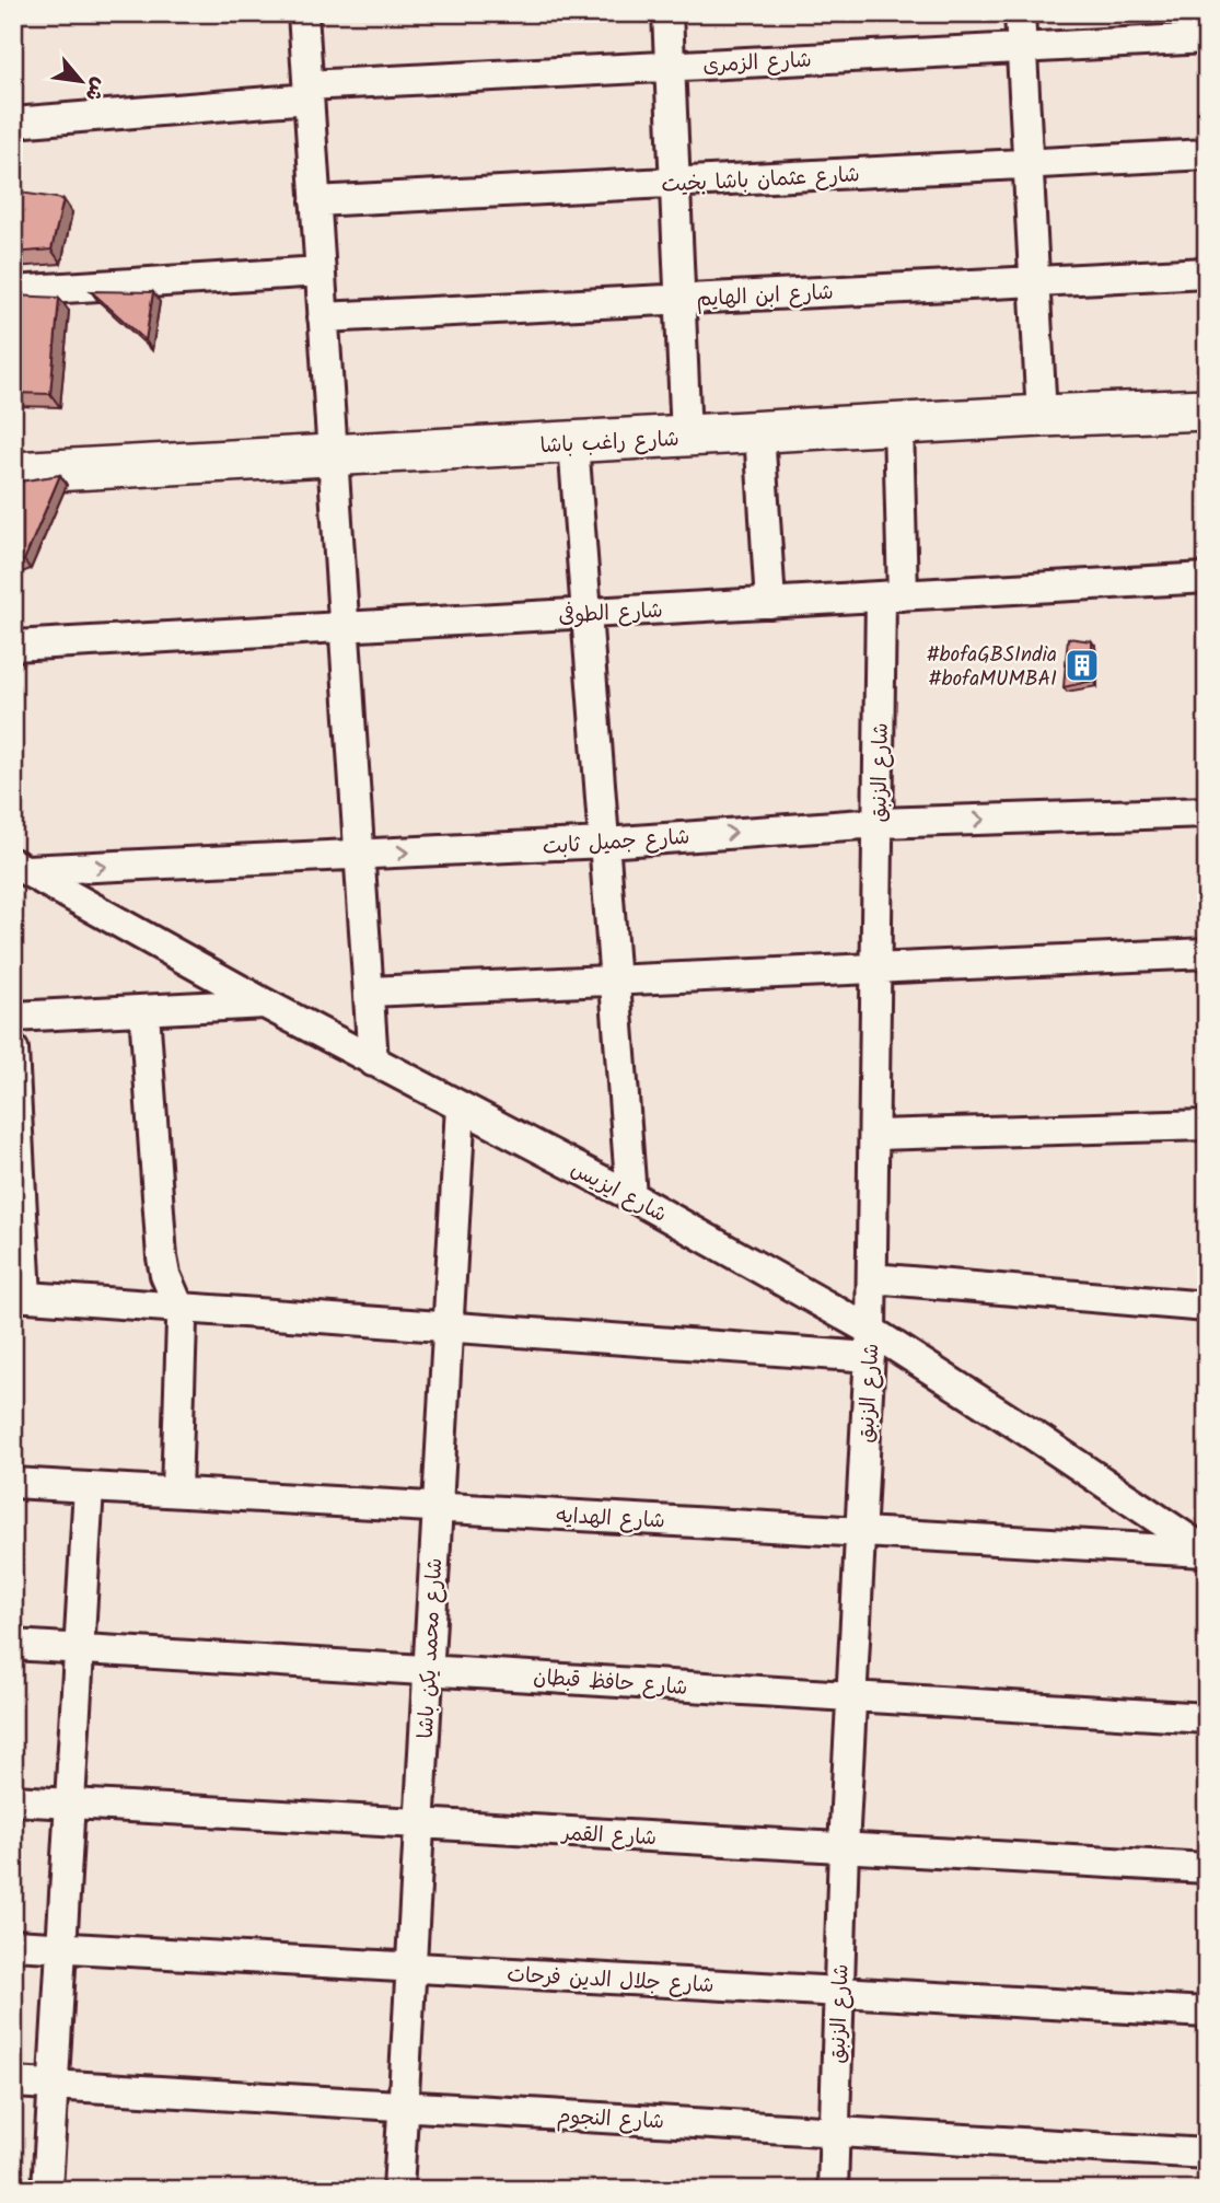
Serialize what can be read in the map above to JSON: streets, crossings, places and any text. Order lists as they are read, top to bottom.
{
  "streets": {
    "street": [
      "شارع الزمرى",
      "شارع عثمان باشا بخيت",
      "شارع ابن الهايم",
      "شارع راغب باشا",
      "شارع الطوفى",
      "شارع الزنبق",
      "شارع جميل ثابت",
      "شارع ايزيس",
      "شارع الهدايه",
      "شارع محمد يكن باشا",
      "شارع حافظ قبطان",
      "شارع القمر",
      "شارع جلال الدين فرحات",
      "شارع النجوم"
    ]
  },
  "crossings": [
    ["شارع راغب باشا", "شارع الزنبق"],
    ["شارع الطوفى", "شارع الزنبق"],
    ["شارع الزنبق", "شارع جميل ثابت"],
    ["شارع الزنبق", "شارع ايزيس"],
    ["شارع الزنبق", "شارع الهدايه"],
    ["شارع الزنبق", "شارع حافظ قبطان"],
    ["شارع الزنبق", "شارع القمر"],
    ["شارع الزنبق", "شارع جلال الدين فرحات"],
    ["شارع الزنبق", "شارع النجوم"],
    ["شارع جميل ثابت", "شارع ايزيس"],
    ["شارع ايزيس", "شارع الهدايه"],
    ["شارع ايزيس", "شارع محمد يكن باشا"],
    ["شارع الهدايه", "شارع محمد يكن باشا"],
    ["شارع محمد يكن باشا", "شارع حافظ قبطان"],
    ["شارع محمد يكن باشا", "شارع القمر"],
    ["شارع محمد يكن باشا", "شارع جلال الدين فرحات"],
    ["شارع محمد يكن باشا", "شارع النجوم"]
  ],
  "places": {
    "building": ["#bofaGBSIndia #bofaMUMBAI"]
  },
  "north": "bottom right"
}
